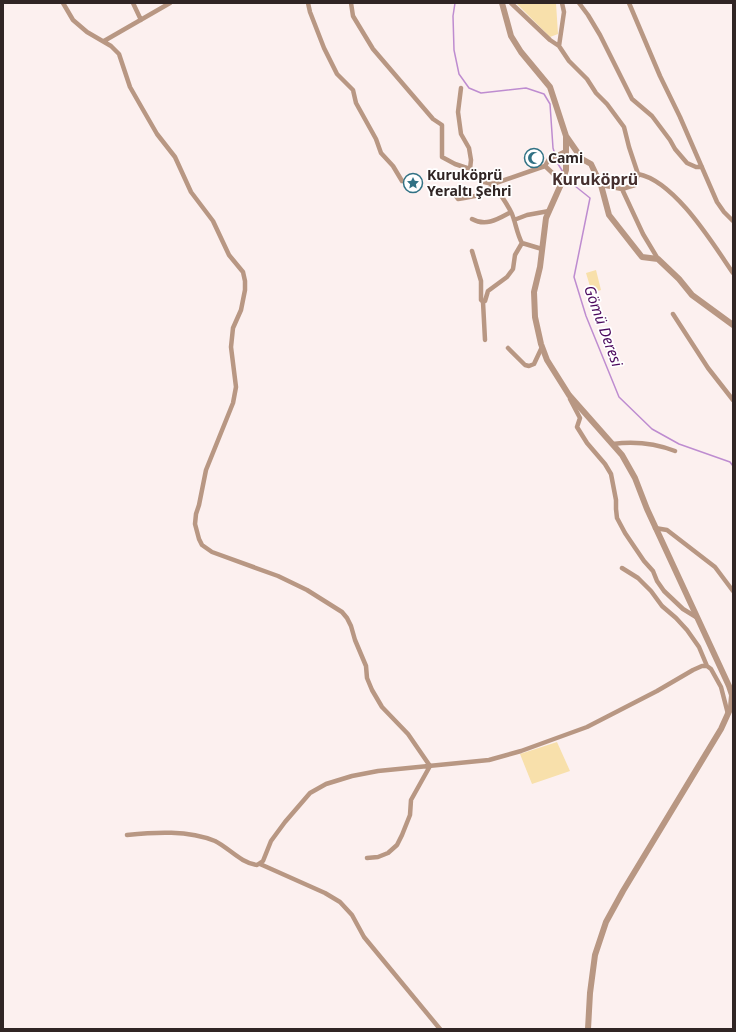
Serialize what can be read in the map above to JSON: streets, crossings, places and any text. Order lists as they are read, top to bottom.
{
  "districts": ["Kuruköprü"],
  "water": ["Gömü Deresi"],
  "places": {
    "mosque": ["Cami"],
    "place": ["Kuruköprü Yeraltı Şehri"]
  }
}
